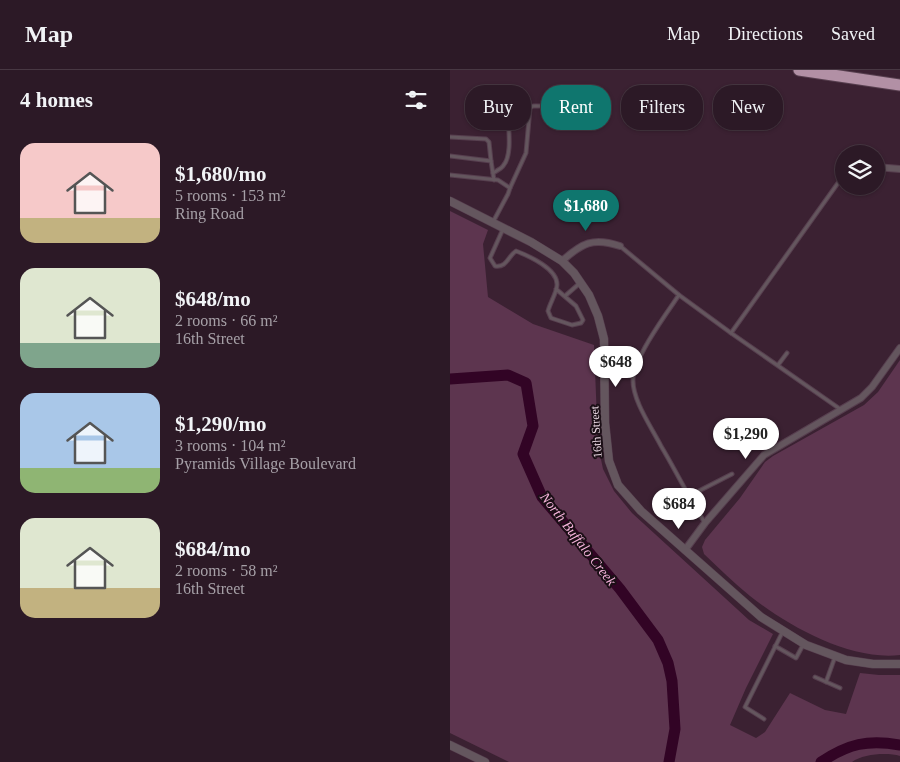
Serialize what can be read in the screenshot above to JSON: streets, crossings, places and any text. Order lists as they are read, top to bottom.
{
  "streets": {
    "street": ["16th Street"]
  },
  "water": ["North Buffalo Creek"],
  "page": {
    "header": "Map",
    "nav": ["Map", "Directions", "Saved"],
    "heading": "4 homes",
    "chip": [
      "Buy",
      "Rent",
      "Filters",
      "New"
    ],
    "list": [
      {
        "name": "$1,680/mo",
        "note": "5 rooms · 153 m² · Ring Road"
      },
      {
        "name": "$648/mo",
        "note": "2 rooms · 66 m² · 16th Street"
      },
      {
        "name": "$1,290/mo",
        "note": "3 rooms · 104 m² · Pyramids Village Boulevard"
      },
      {
        "name": "$684/mo",
        "note": "2 rooms · 58 m² · 16th Street"
      }
    ],
    "price": [
      "$1,680",
      "$648",
      "$1,290",
      "$684"
    ]
  }
}
